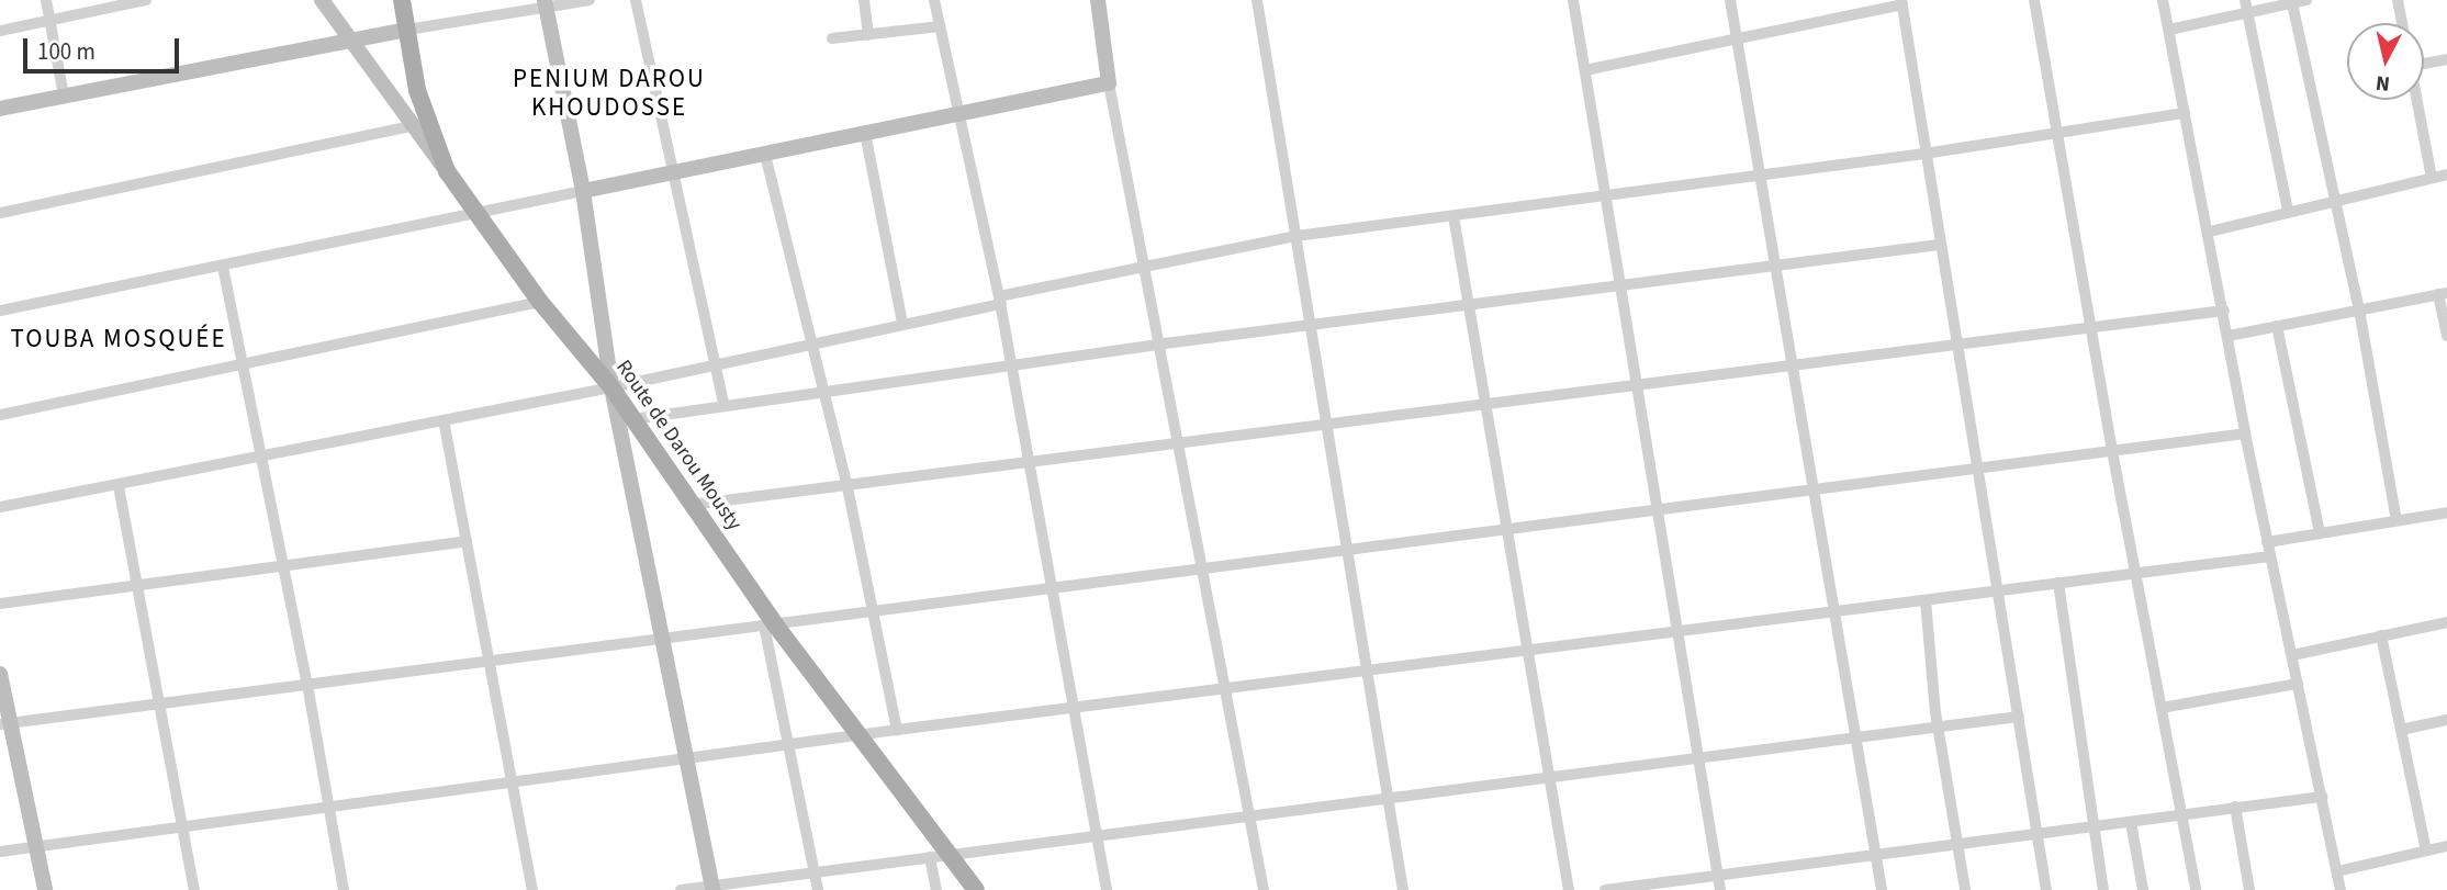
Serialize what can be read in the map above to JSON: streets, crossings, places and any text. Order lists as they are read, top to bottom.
{
  "streets": {
    "main road": ["Route de Darou Mousty"]
  },
  "districts": ["PENIUM DAROU KHOUDOSSE", "TOUBA MOSQUÉE"],
  "scale_bar": "100 m",
  "north": "bottom"
}
